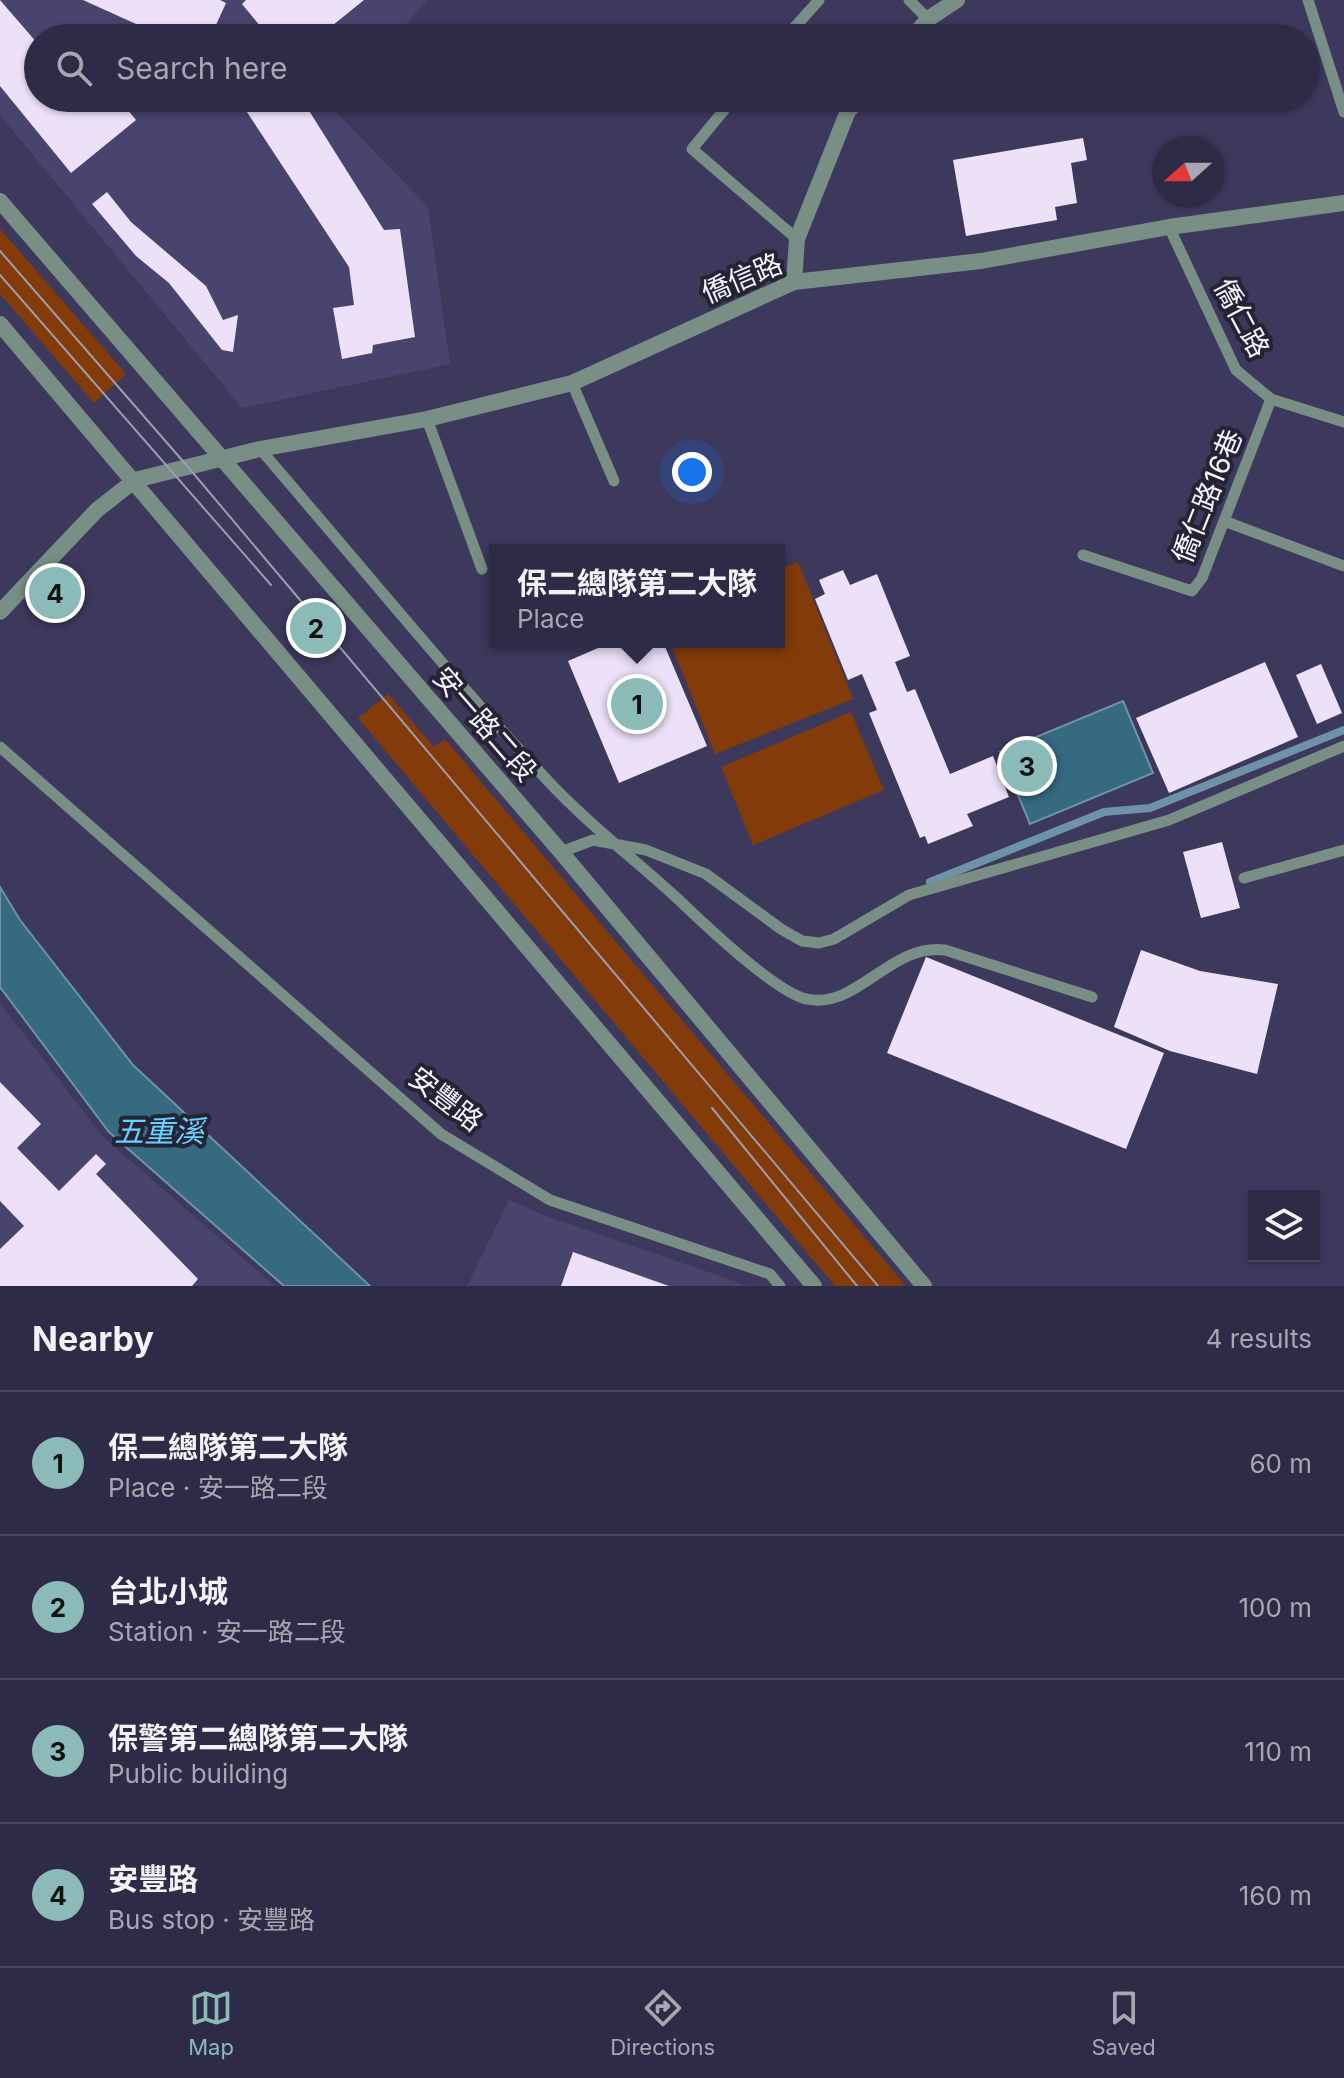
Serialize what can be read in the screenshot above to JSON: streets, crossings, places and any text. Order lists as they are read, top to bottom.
{
  "streets": {
    "street": ["僑信路", "安一路二段"],
    "lane": ["僑仁路", "僑仁路16巷", "安豐路"]
  },
  "crossings": [
    ["僑信路", "僑仁路"],
    ["僑信路", "安一路二段"],
    ["僑仁路", "僑仁路16巷"]
  ],
  "water": ["五重溪"],
  "north": "left",
  "page": {
    "search": "Search here",
    "popup": ["保二總隊第二大隊", "Place"],
    "pins": [
      "4",
      "2",
      "1",
      "3"
    ],
    "heading": ["Nearby", "4 results"],
    "list": [
      {
        "mark": "1",
        "name": "保二總隊第二大隊",
        "note": "Place · 安一路二段",
        "value": "60 m"
      },
      {
        "mark": "2",
        "name": "台北小城",
        "note": "Station · 安一路二段",
        "value": "100 m"
      },
      {
        "mark": "3",
        "name": "保警第二總隊第二大隊",
        "note": "Public building",
        "value": "110 m"
      },
      {
        "mark": "4",
        "name": "安豐路",
        "note": "Bus stop · 安豐路",
        "value": "160 m"
      }
    ],
    "nav": ["Map", "Directions", "Saved"]
  }
}
